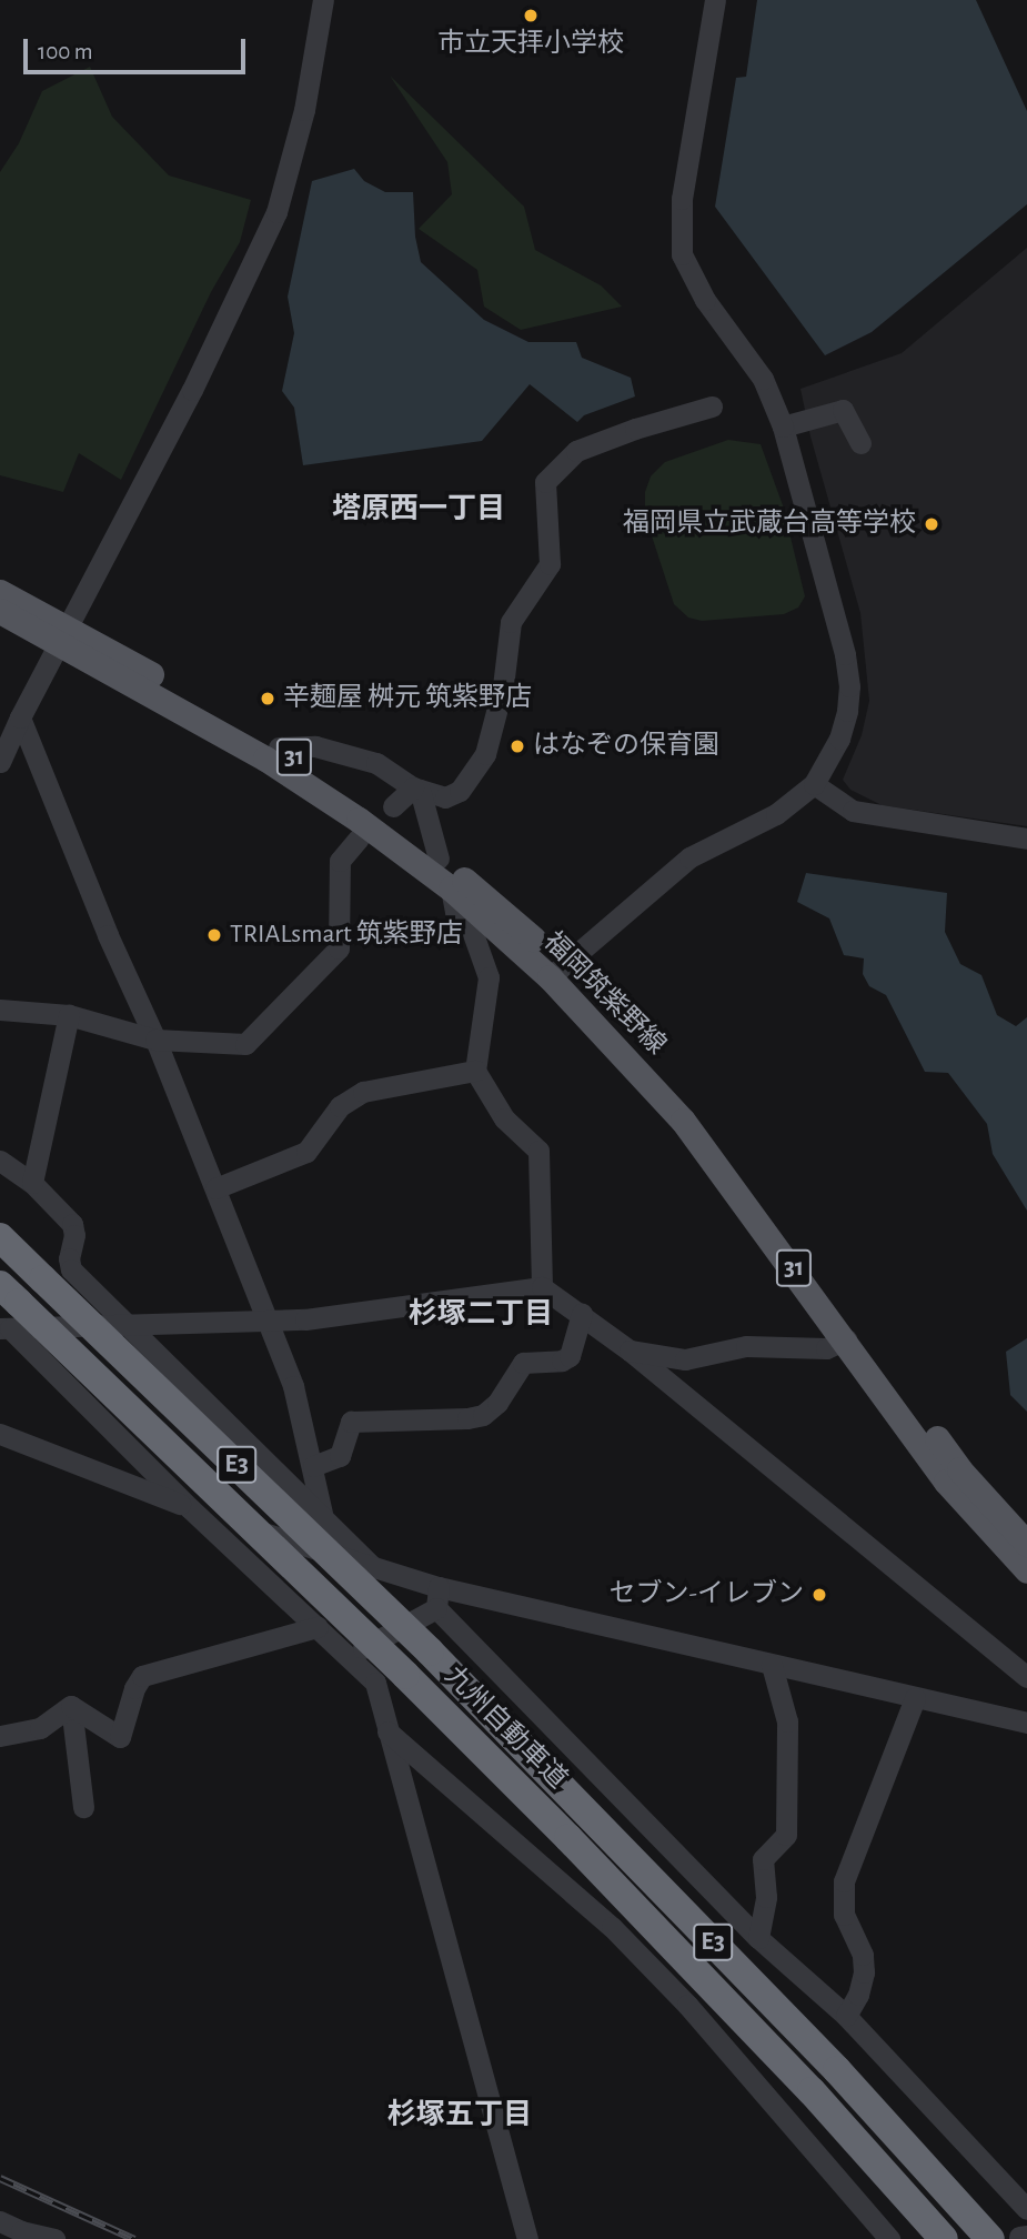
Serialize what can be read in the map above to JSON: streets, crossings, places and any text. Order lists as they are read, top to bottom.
{
  "streets": {
    "highway": ["E3", "九州自動車道"],
    "main road": ["31", "福岡筑紫野線"]
  },
  "districts": ["塔原西一丁目", "杉塚二丁目", "杉塚五丁目"],
  "places": [
    "市立天拝小学校",
    "福岡県立武蔵台高等学校",
    "辛麺屋 桝元 筑紫野店",
    "はなぞの保育園",
    "TRIALsmart 筑紫野店",
    "セブン-イレブン"
  ],
  "scale_bar": "100 m"
}
